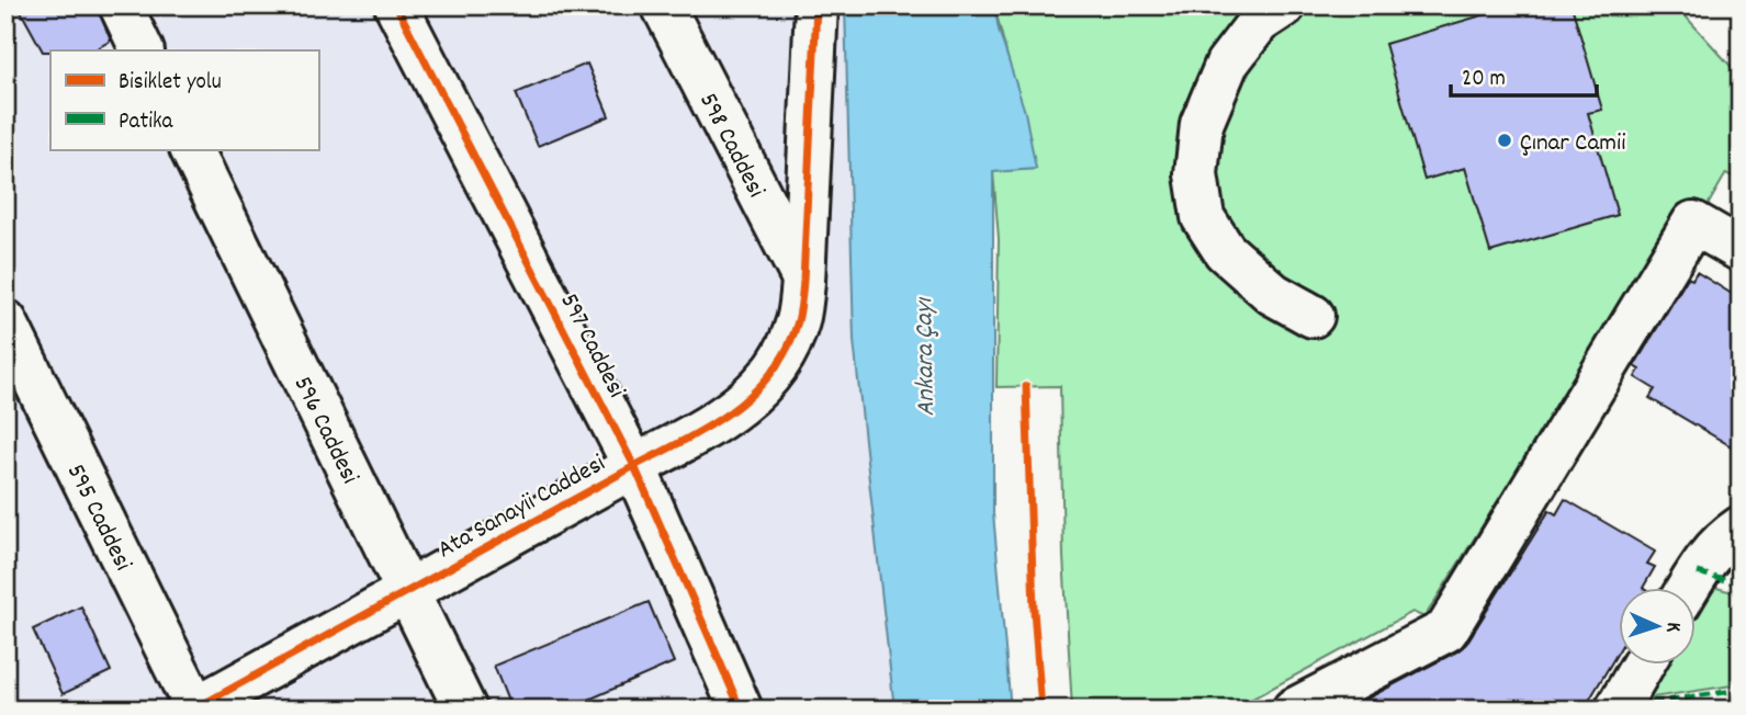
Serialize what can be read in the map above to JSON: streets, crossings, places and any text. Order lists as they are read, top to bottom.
{
  "streets": {
    "street": [
      "598 Caddesi",
      "597 Caddesi",
      "596 Caddesi",
      "Ata Sanayii Caddesi",
      "595 Caddesi"
    ]
  },
  "crossings": [
    ["598 Caddesi", "Ata Sanayii Caddesi"],
    ["597 Caddesi", "Ata Sanayii Caddesi"],
    ["596 Caddesi", "Ata Sanayii Caddesi"],
    ["Ata Sanayii Caddesi", "595 Caddesi"]
  ],
  "water": ["Ankara Çayı"],
  "places": ["Çınar Camii"],
  "legend": ["Bisiklet yolu", "Patika"],
  "scale_bar": "20 m",
  "north": "right"
}
